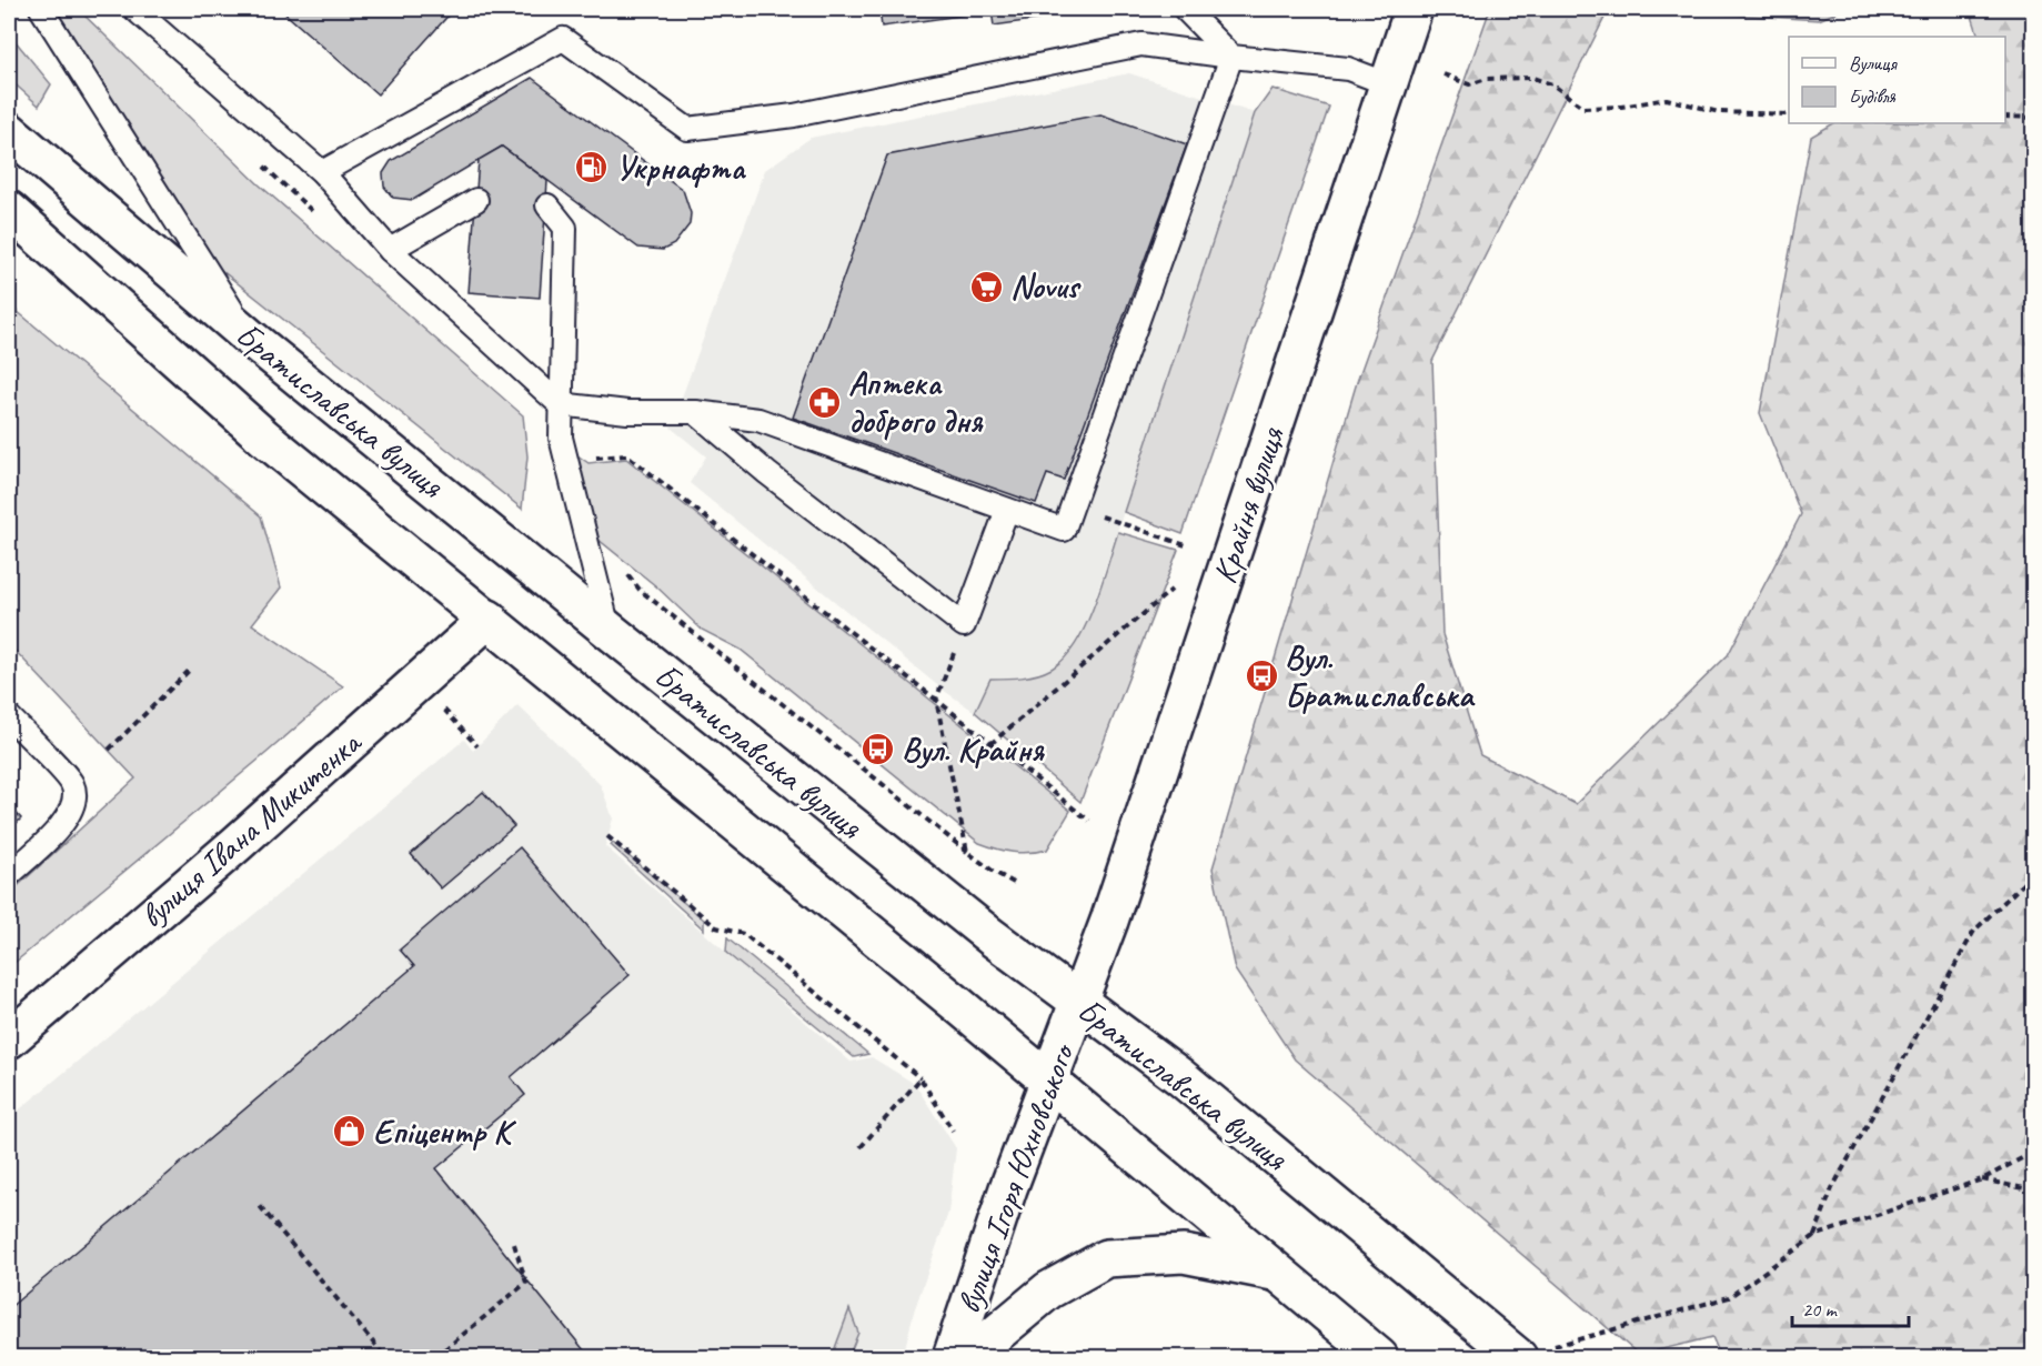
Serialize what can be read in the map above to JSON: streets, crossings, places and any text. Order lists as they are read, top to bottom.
{
  "streets": {
    "main road": [
      "Братиславська вулиця",
      "Крайня вулиця",
      "вулиця Івана Микитенка",
      "вулиця Ігоря Юхновського"
    ]
  },
  "crossings": [
    ["Братиславська вулиця", "Крайня вулиця"],
    ["Братиславська вулиця", "вулиця Івана Микитенка"],
    ["Братиславська вулиця", "вулиця Ігоря Юхновського"],
    ["Крайня вулиця", "вулиця Ігоря Юхновського"]
  ],
  "places": {
    "fuel station": ["Укрнафта"],
    "supermarket": ["Novus"],
    "pharmacy": ["Аптека доброго дня"],
    "bus stop": ["Вул. Братиславська", "Вул. Крайня"],
    "shop": ["Епіцентр К"]
  },
  "legend": ["Вулиця", "Будівля"],
  "scale_bar": "20 m"
}
